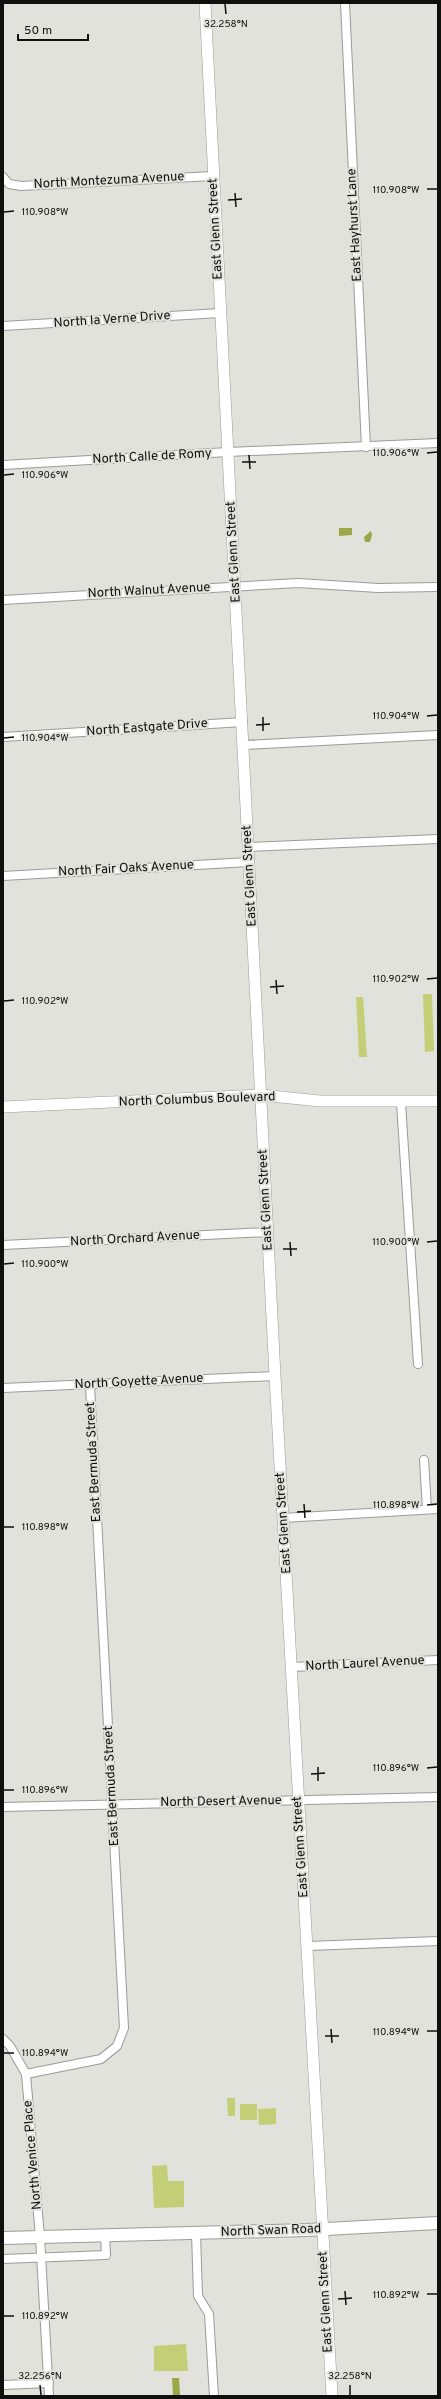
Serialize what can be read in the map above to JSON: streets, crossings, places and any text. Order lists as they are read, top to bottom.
{
  "streets": {
    "main road": ["North Swan Road"],
    "street": [
      "North Montezuma Avenue",
      "East Hayhurst Lane",
      "East Glenn Street",
      "North la Verne Drive",
      "North Calle de Romy",
      "North Walnut Avenue",
      "North Eastgate Drive",
      "North Fair Oaks Avenue",
      "North Columbus Boulevard",
      "North Orchard Avenue",
      "North Goyette Avenue",
      "East Bermuda Street",
      "North Laurel Avenue",
      "North Desert Avenue",
      "North Venice Place"
    ]
  },
  "crossings": [
    ["North Montezuma Avenue", "East Glenn Street"],
    ["East Hayhurst Lane", "North Calle de Romy"],
    ["East Glenn Street", "North la Verne Drive"],
    ["East Glenn Street", "North Calle de Romy"],
    ["East Glenn Street", "North Walnut Avenue"],
    ["East Glenn Street", "North Eastgate Drive"],
    ["East Glenn Street", "North Fair Oaks Avenue"],
    ["East Glenn Street", "North Columbus Boulevard"],
    ["East Glenn Street", "North Orchard Avenue"],
    ["East Glenn Street", "North Goyette Avenue"],
    ["East Glenn Street", "North Laurel Avenue"],
    ["East Glenn Street", "North Desert Avenue"],
    ["East Glenn Street", "North Swan Road"],
    ["North Goyette Avenue", "East Bermuda Street"],
    ["East Bermuda Street", "North Desert Avenue"],
    ["East Bermuda Street", "North Venice Place"],
    ["North Venice Place", "North Swan Road"]
  ],
  "scale_bar": "50 m",
  "coordinates": [
    "32.258°N",
    "110.908°W",
    "110.906°W",
    "110.904°W",
    "110.902°W",
    "110.900°W",
    "110.898°W",
    "110.896°W",
    "110.894°W",
    "110.892°W",
    "32.256°N"
  ]
}
